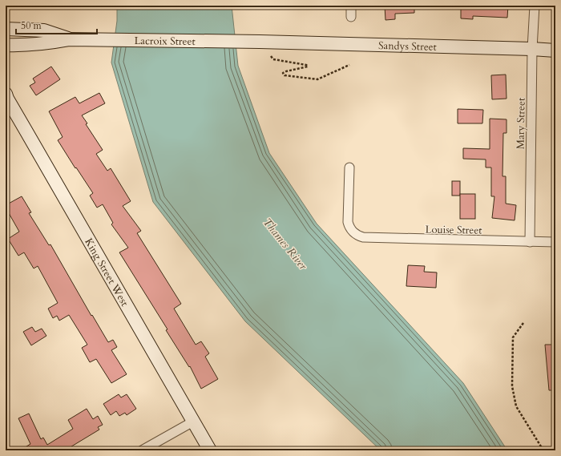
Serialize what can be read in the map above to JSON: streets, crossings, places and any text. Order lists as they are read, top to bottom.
{
  "streets": {
    "main road": ["Lacroix Street", "Sandys Street", "King Street West"],
    "street": ["Mary Street", "Louise Street"]
  },
  "crossings": [
    ["Lacroix Street", "Sandys Street"],
    ["Sandys Street", "Mary Street"],
    ["Mary Street", "Louise Street"]
  ],
  "water": ["Thames River"],
  "scale_bar": "50 m"
}
